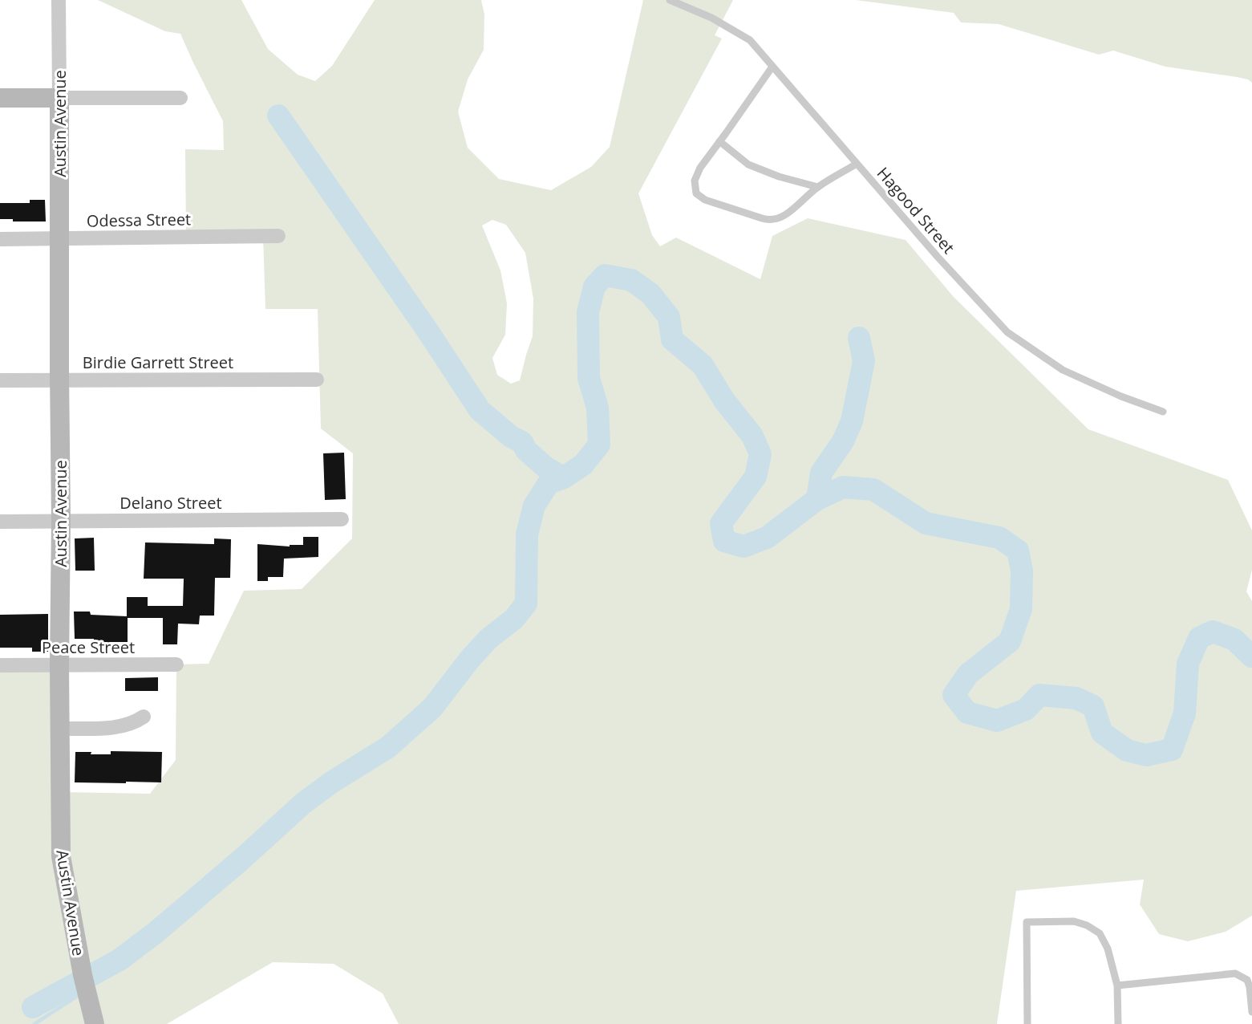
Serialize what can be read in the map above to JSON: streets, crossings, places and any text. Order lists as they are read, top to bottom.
{
  "streets": {
    "street": [
      "Austin Avenue",
      "Odessa Street",
      "Birdie Garrett Street",
      "Delano Street",
      "Peace Street"
    ],
    "lane": ["Hagood Street"]
  },
  "crossings": [
    ["Austin Avenue", "Odessa Street"],
    ["Austin Avenue", "Birdie Garrett Street"],
    ["Austin Avenue", "Delano Street"],
    ["Austin Avenue", "Peace Street"]
  ]
}
